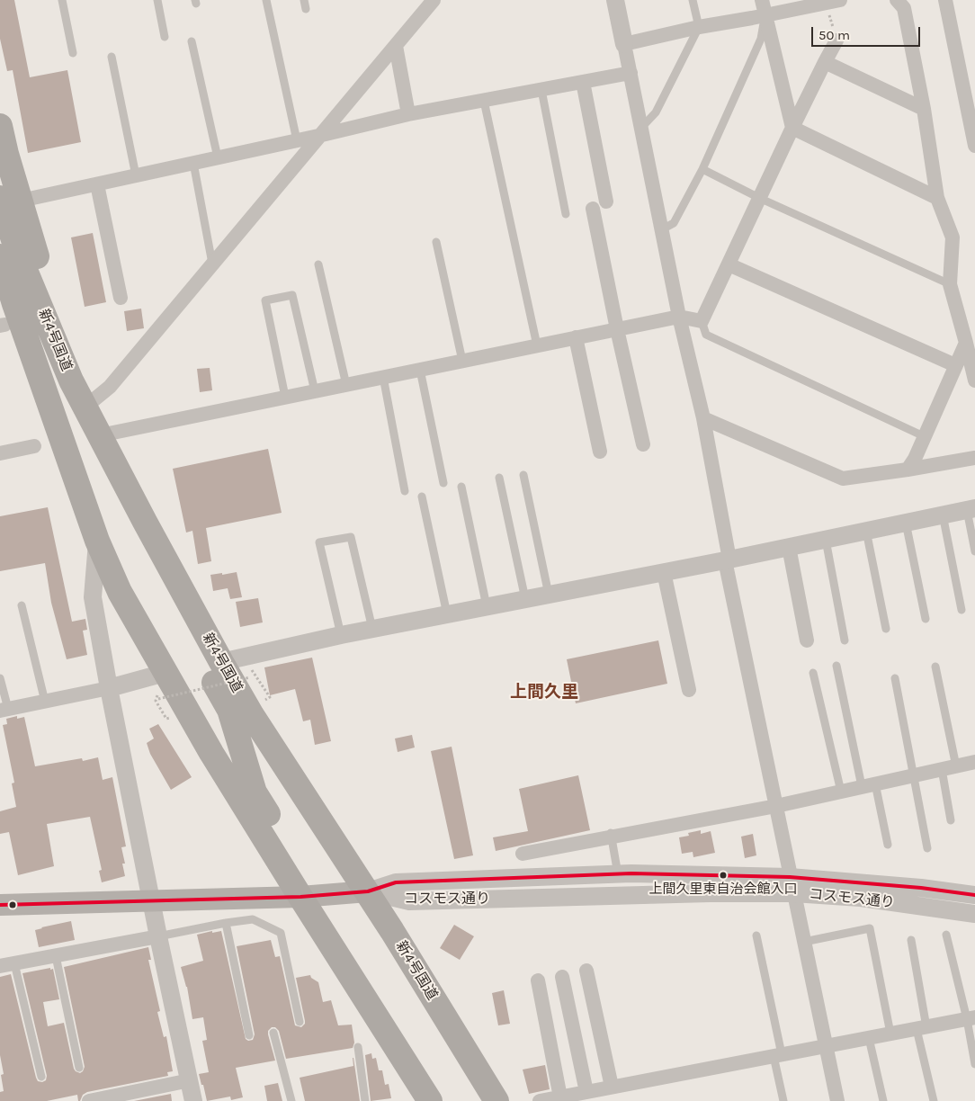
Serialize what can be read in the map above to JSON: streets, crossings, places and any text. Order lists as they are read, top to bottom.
{
  "streets": {
    "highway": ["新4号国道"],
    "street": ["コスモス通り"]
  },
  "crossings": [
    ["新4号国道", "コスモス通り"]
  ],
  "districts": ["上間久里"],
  "places": ["上間久里東自治会館入口"],
  "scale_bar": "50 m"
}
